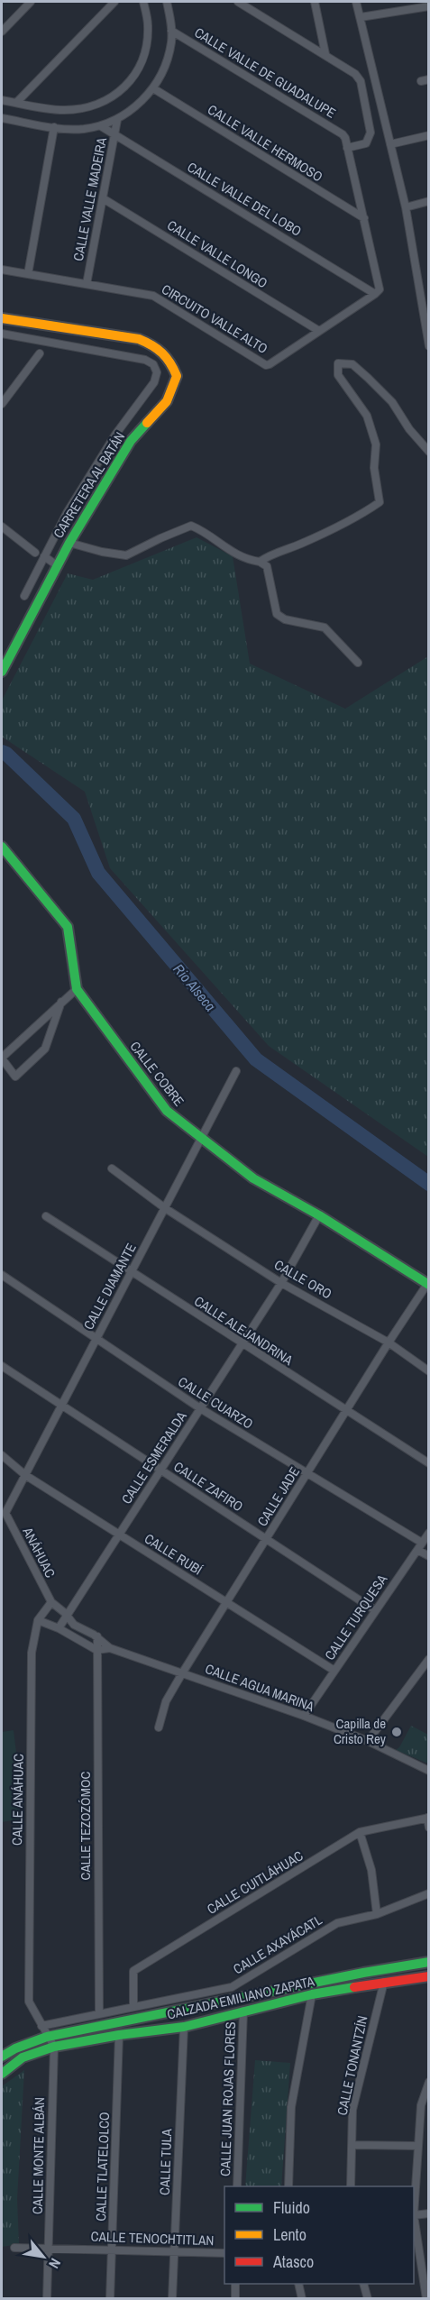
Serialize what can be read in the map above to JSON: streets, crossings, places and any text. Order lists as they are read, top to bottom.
{
  "streets": {
    "street": [
      "CALLE VALLE DE GUADALUPE",
      "CALLE VALLE HERMOSO",
      "CALLE VALLE MADEIRA",
      "CALLE VALLE DEL LOBO",
      "CALLE VALLE LONGO",
      "CIRCUITO VALLE ALTO",
      "CARRETERA AL BATÁN",
      "CALLE COBRE",
      "CALLE ORO",
      "CALLE DIAMANTE",
      "CALLE ALEJANDRINA",
      "CALLE CUARZO",
      "CALLE ESMERALDA",
      "CALLE ZAFIRO",
      "CALLE JADE",
      "ANÁHUAC",
      "CALLE RUBÍ",
      "CALLE TURQUESA",
      "CALLE AGUA MARINA",
      "CALLE ANÁHUAC",
      "CALLE TEZOZÓMOC",
      "CALLE CUITLÁHUAC",
      "CALLE AXAYÁCATL",
      "CALZADA EMILIANO ZAPATA",
      "CALLE TONANTZÍN",
      "CALLE JUAN ROJAS FLORES",
      "CALLE MONTE ALBÁN",
      "CALLE TULA",
      "CALLE TLATELOLCO",
      "CALLE TENOCHTITLAN"
    ]
  },
  "crossings": [
    ["CALLE VALLE MADEIRA", "CALLE VALLE DEL LOBO"],
    ["CALLE VALLE MADEIRA", "CALLE VALLE LONGO"],
    ["CALLE VALLE MADEIRA", "CIRCUITO VALLE ALTO"],
    ["CALLE VALLE DEL LOBO", "CIRCUITO VALLE ALTO"],
    ["CALLE VALLE LONGO", "CIRCUITO VALLE ALTO"],
    ["CALLE COBRE", "CALLE DIAMANTE"],
    ["CALLE COBRE", "CALLE ESMERALDA"],
    ["CALLE COBRE", "CALLE JADE"],
    ["CALLE ORO", "CALLE DIAMANTE"],
    ["CALLE ORO", "CALLE ESMERALDA"],
    ["CALLE ORO", "CALLE JADE"],
    ["CALLE DIAMANTE", "CALLE ALEJANDRINA"],
    ["CALLE DIAMANTE", "CALLE CUARZO"],
    ["CALLE DIAMANTE", "CALLE ZAFIRO"],
    ["CALLE DIAMANTE", "ANÁHUAC"],
    ["CALLE DIAMANTE", "CALLE RUBÍ"],
    ["CALLE ALEJANDRINA", "CALLE ESMERALDA"],
    ["CALLE ALEJANDRINA", "CALLE JADE"],
    ["CALLE CUARZO", "CALLE ESMERALDA"],
    ["CALLE CUARZO", "CALLE JADE"],
    ["CALLE CUARZO", "CALLE TURQUESA"],
    ["CALLE ESMERALDA", "CALLE ZAFIRO"],
    ["CALLE ESMERALDA", "CALLE RUBÍ"],
    ["CALLE ESMERALDA", "CALLE AGUA MARINA"],
    ["CALLE ZAFIRO", "CALLE JADE"],
    ["CALLE ZAFIRO", "CALLE TURQUESA"],
    ["CALLE JADE", "CALLE RUBÍ"],
    ["CALLE JADE", "CALLE AGUA MARINA"],
    ["ANÁHUAC", "CALLE AGUA MARINA"],
    ["ANÁHUAC", "CALLE ANÁHUAC"],
    ["CALLE RUBÍ", "CALLE TURQUESA"],
    ["CALLE TURQUESA", "CALLE AGUA MARINA"],
    ["CALLE AGUA MARINA", "CALLE ANÁHUAC"],
    ["CALLE AGUA MARINA", "CALLE TEZOZÓMOC"],
    ["CALLE ANÁHUAC", "CALLE AXAYÁCATL"],
    ["CALLE TEZOZÓMOC", "CALLE AXAYÁCATL"],
    ["CALLE CUITLÁHUAC", "CALLE AXAYÁCATL"],
    ["CALZADA EMILIANO ZAPATA", "CALLE TONANTZÍN"],
    ["CALZADA EMILIANO ZAPATA", "CALLE JUAN ROJAS FLORES"],
    ["CALZADA EMILIANO ZAPATA", "CALLE MONTE ALBÁN"],
    ["CALZADA EMILIANO ZAPATA", "CALLE TULA"],
    ["CALZADA EMILIANO ZAPATA", "CALLE TLATELOLCO"],
    ["CALLE MONTE ALBÁN", "CALLE TENOCHTITLAN"],
    ["CALLE TULA", "CALLE TENOCHTITLAN"],
    ["CALLE TLATELOLCO", "CALLE TENOCHTITLAN"]
  ],
  "water": ["Rio Alseca"],
  "places": ["Capilla de Cristo Rey"],
  "legend": ["Fluido", "Lento", "Atasco"],
  "north": "bottom right"
}
